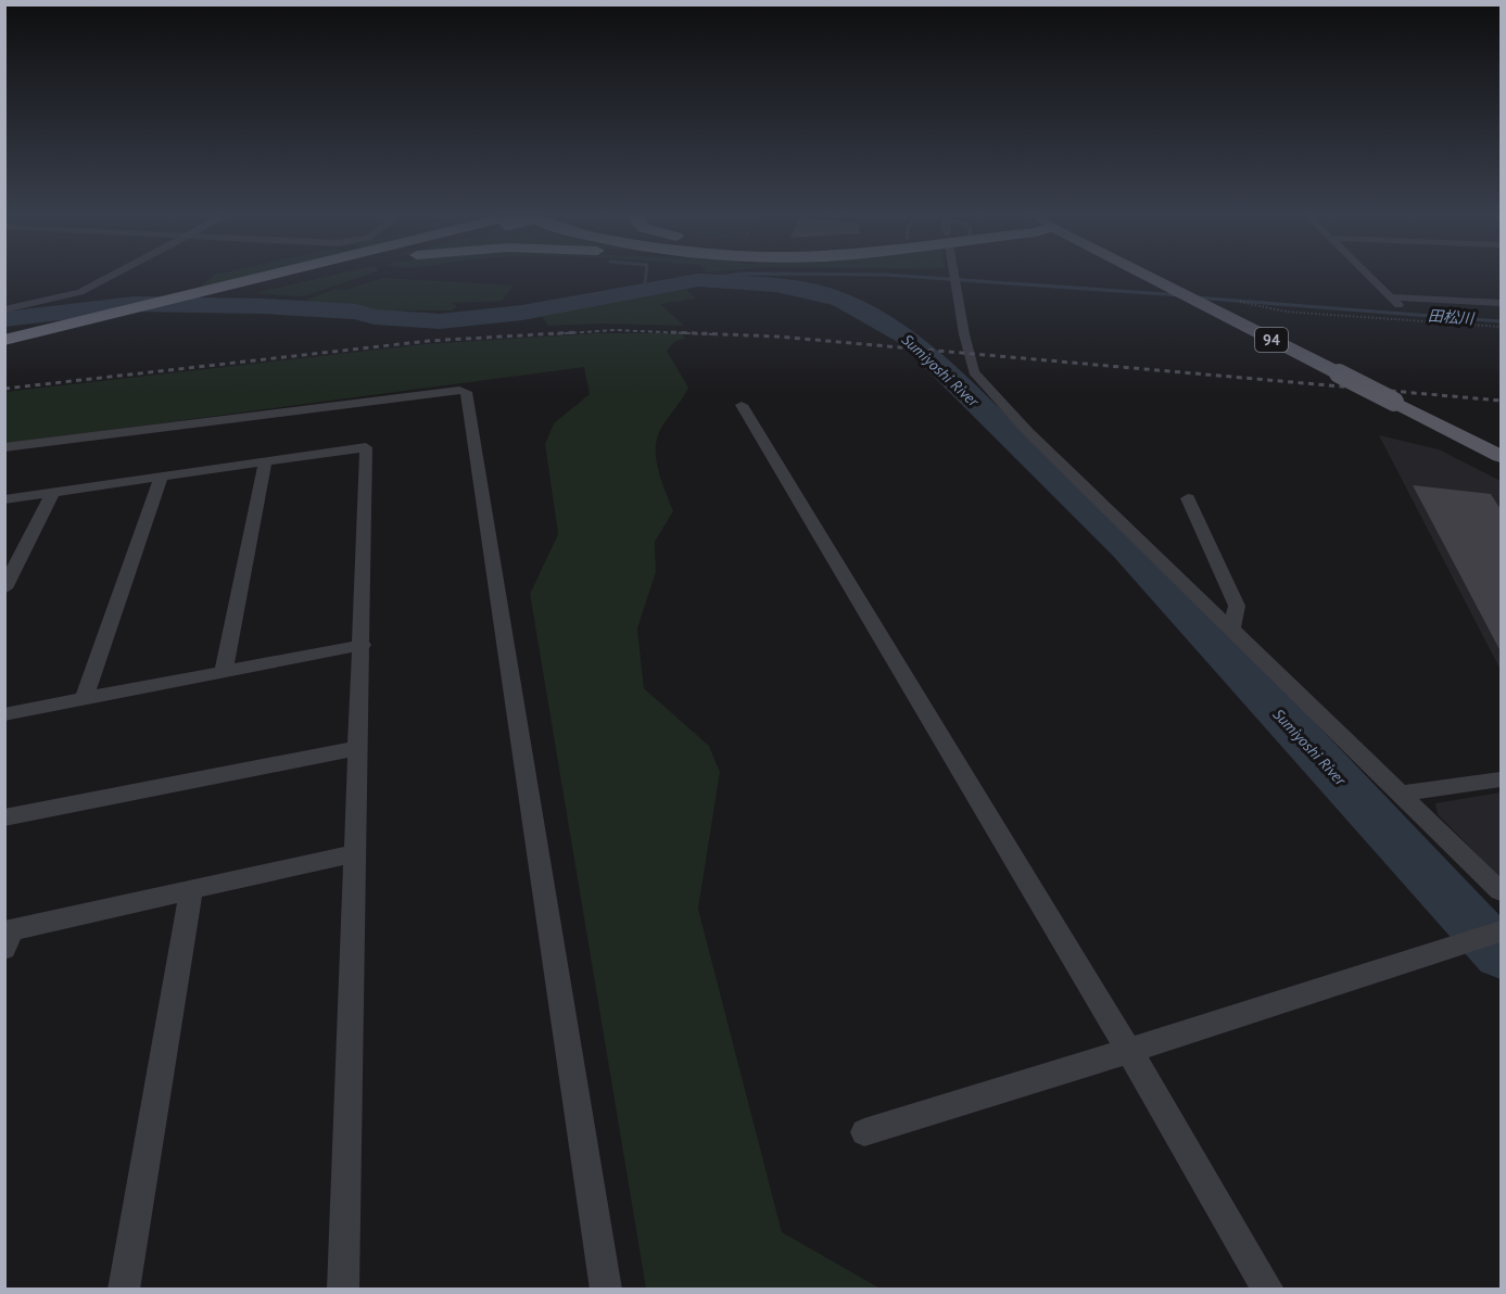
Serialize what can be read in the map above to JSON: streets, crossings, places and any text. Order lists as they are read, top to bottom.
{
  "streets": {
    "main road": ["94"]
  },
  "water": ["田松川", "Sumiyoshi River"]
}
